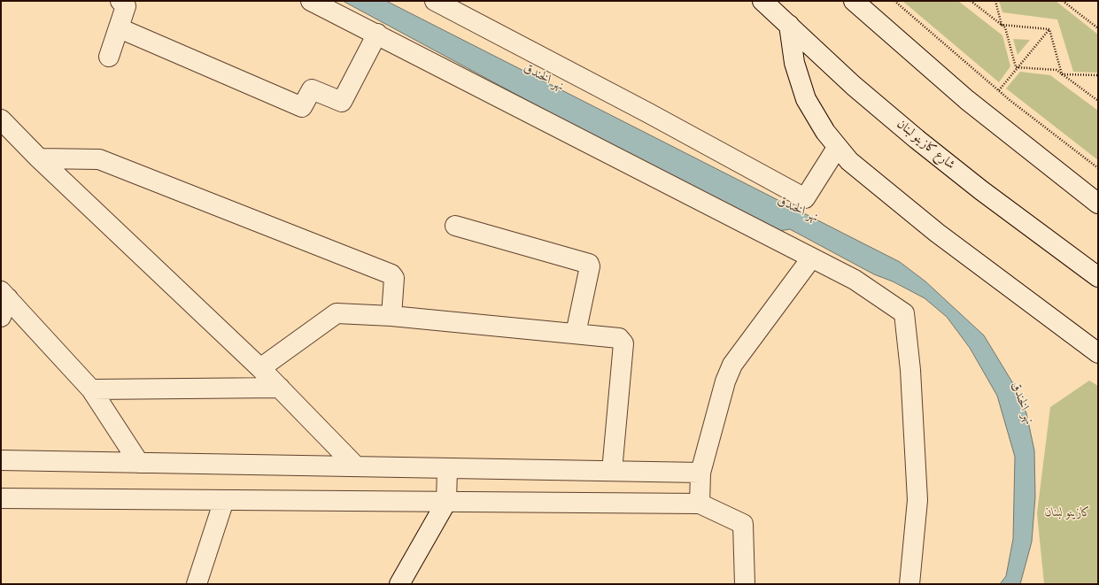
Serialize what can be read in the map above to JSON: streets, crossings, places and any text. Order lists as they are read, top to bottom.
{
  "streets": {
    "street": ["شارع كازينو لبنان"]
  },
  "water": ["نهر الخندق"],
  "parks": ["كازينو لبنان"]
}
